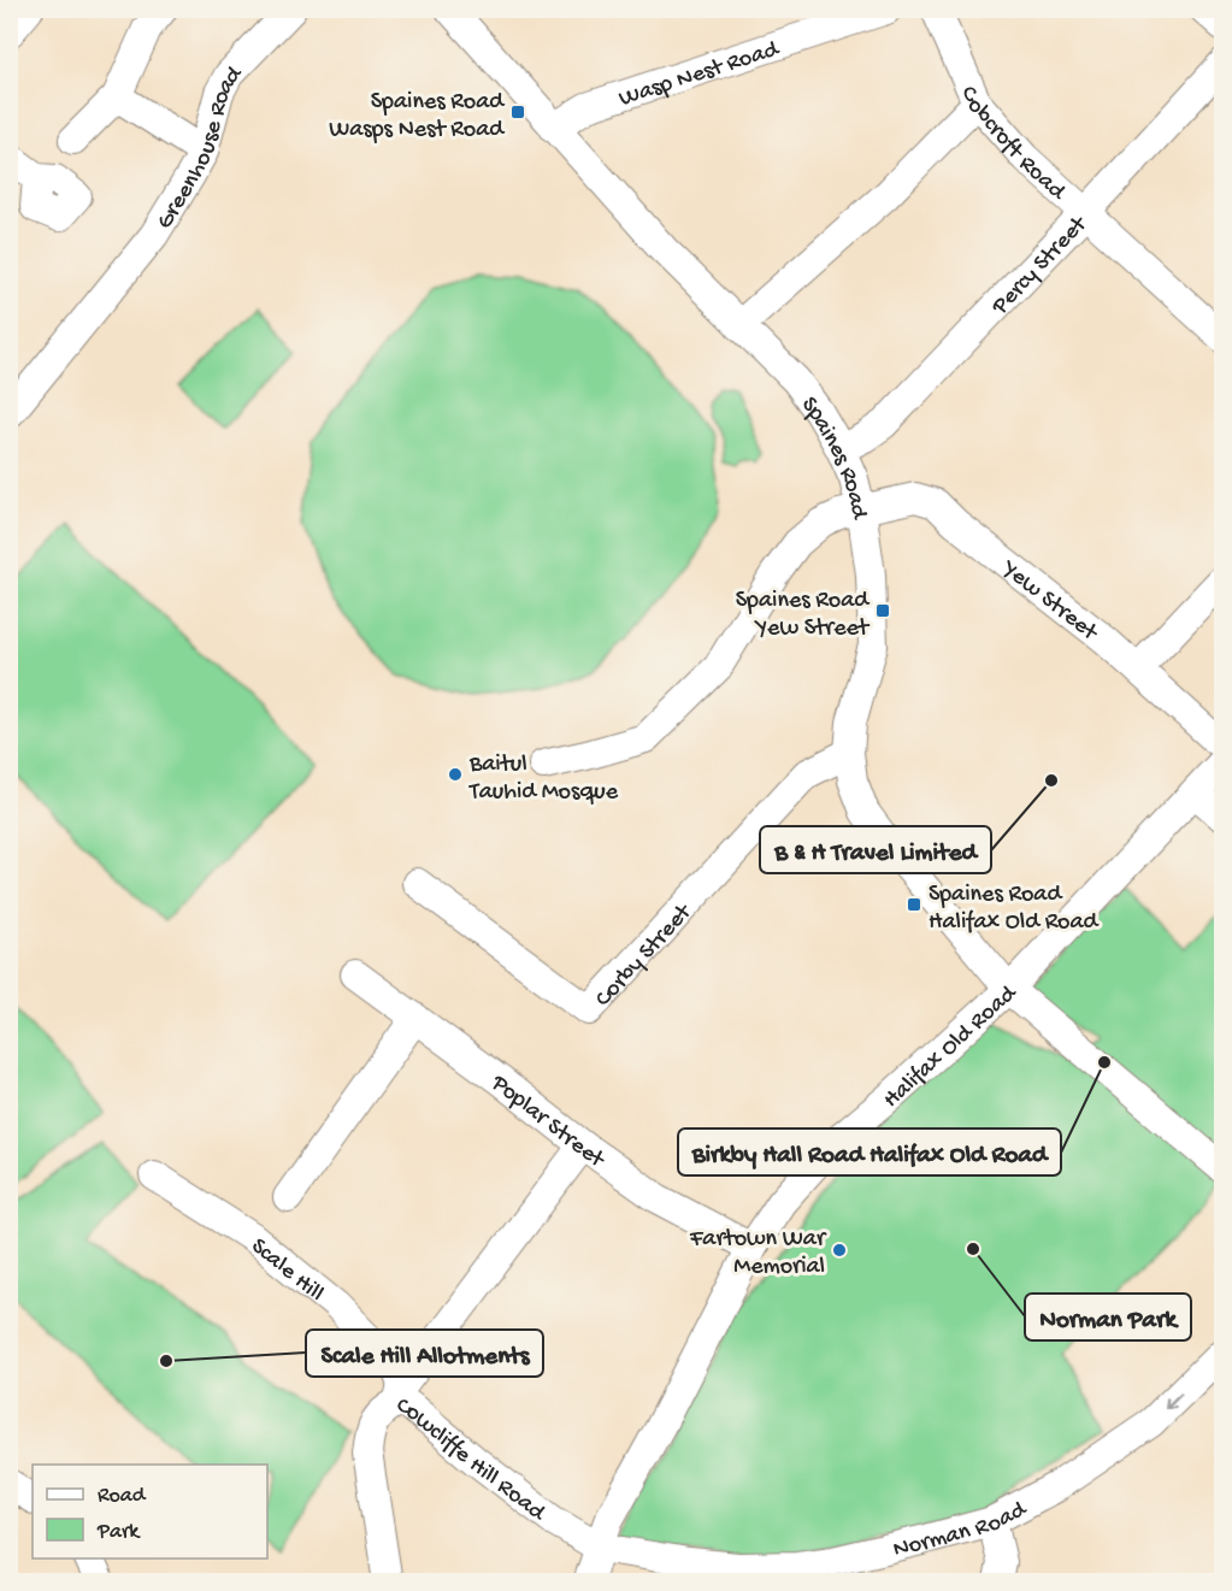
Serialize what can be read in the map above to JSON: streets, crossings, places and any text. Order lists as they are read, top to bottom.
{
  "streets": {
    "street": [
      "Wasp Nest Road",
      "Cobcroft Road",
      "Greenhouse Road",
      "Percy Street",
      "Spaines Road",
      "Yew Street",
      "Corby Street",
      "Halifax Old Road",
      "Poplar Street",
      "Scale Hill",
      "Cowcliffe Hill Road",
      "Norman Road"
    ]
  },
  "crossings": [
    ["Wasp Nest Road", "Spaines Road"],
    ["Cobcroft Road", "Percy Street"],
    ["Percy Street", "Spaines Road"],
    ["Spaines Road", "Yew Street"],
    ["Spaines Road", "Corby Street"],
    ["Spaines Road", "Halifax Old Road"],
    ["Halifax Old Road", "Poplar Street"],
    ["Halifax Old Road", "Cowcliffe Hill Road"],
    ["Halifax Old Road", "Norman Road"],
    ["Scale Hill", "Cowcliffe Hill Road"],
    ["Cowcliffe Hill Road", "Norman Road"]
  ],
  "one_way": ["Norman Road"],
  "places": {
    "transit": ["Spaines Road Wasps Nest Road", "Spaines Road Yew Street", "Spaines Road Halifax Old Road"],
    "other": [
      "Baitul Tauhid Mosque",
      "B & H Travel Limited",
      "Birkby Hall Road Halifax Old Road",
      "Norman Park",
      "Fartown War Memorial",
      "Scale Hill Allotments"
    ]
  },
  "legend": ["Road", "Park"]
}
